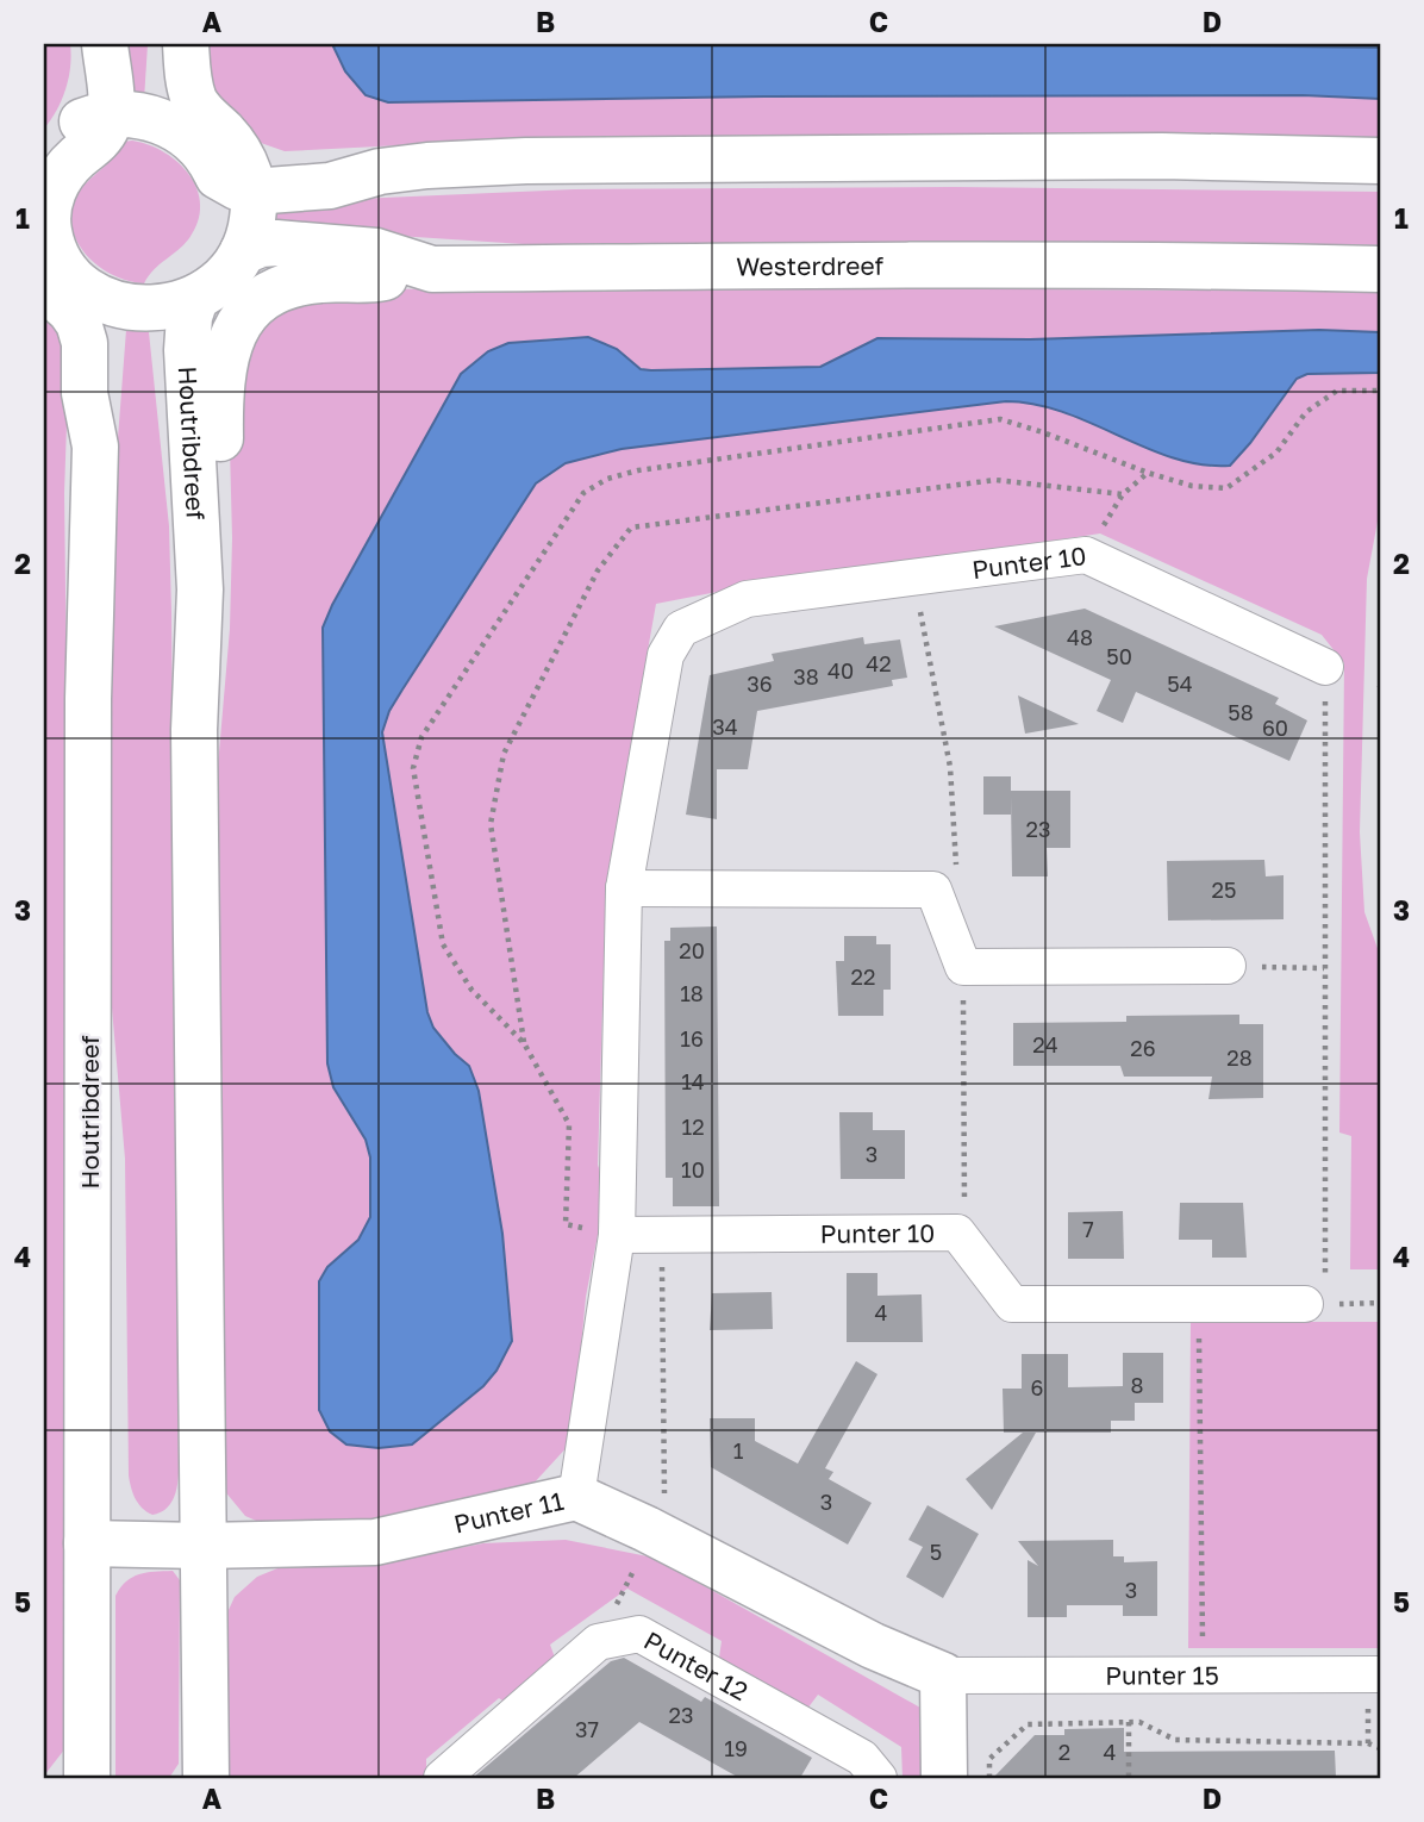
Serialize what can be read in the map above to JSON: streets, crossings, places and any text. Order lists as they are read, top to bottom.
{
  "streets": {
    "main road": ["Westerdreef", "Houtribdreef", "Punter 11"],
    "street": ["Punter 10", "Punter 12", "Punter 15"]
  },
  "crossings": [
    ["Houtribdreef", "Punter 11"],
    ["Punter 10", "Punter 11"],
    ["Punter 11", "Punter 15"]
  ],
  "house_numbers": [
    "48",
    "50",
    "42",
    "40",
    "38",
    "36",
    "54",
    "58",
    "34",
    "60",
    "23",
    "25",
    "20",
    "22",
    "18",
    "16",
    "24",
    "26",
    "28",
    "14",
    "12",
    "3",
    "10",
    "7",
    "4",
    "8",
    "6",
    "1",
    "3",
    "5",
    "3",
    "23",
    "37",
    "19",
    "2",
    "4"
  ],
  "grid": {
    "columns": [
      "A",
      "B",
      "C",
      "D"
    ],
    "rows": [
      "1",
      "2",
      "3",
      "4",
      "5"
    ]
  }
}
